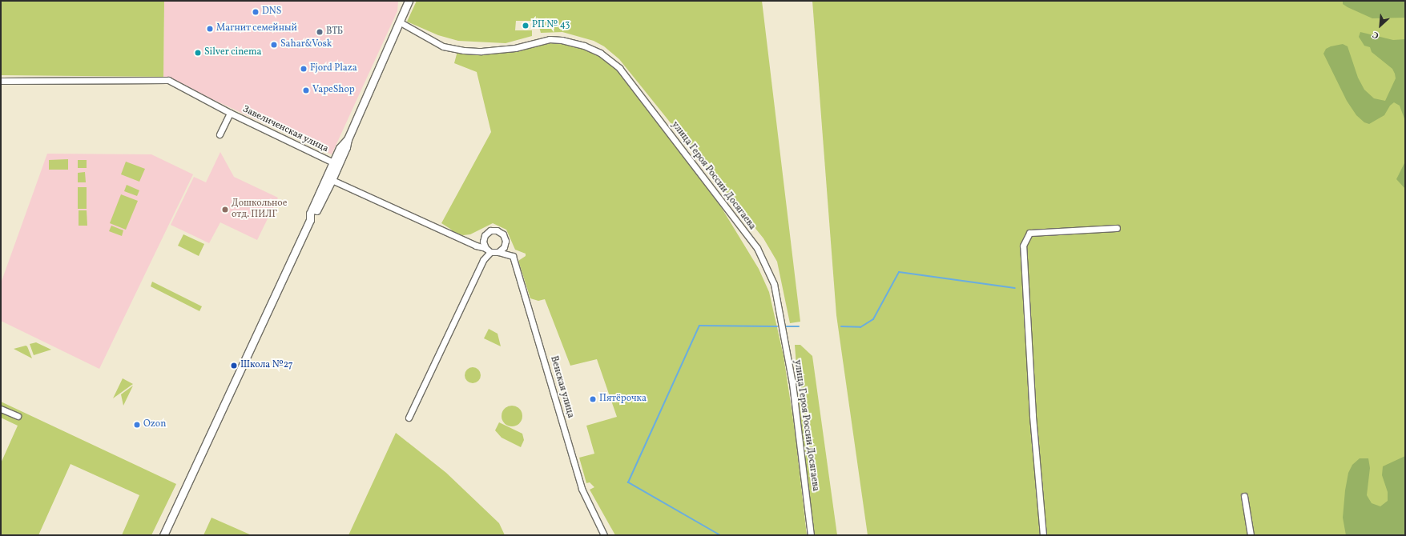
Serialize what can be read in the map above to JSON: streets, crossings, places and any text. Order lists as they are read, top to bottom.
{
  "streets": {
    "street": ["Завеличенская улица", "улица Героя России Досягаева", "Венская улица"]
  },
  "places": [
    "DNS",
    "РП № 43",
    "Магнит семейный",
    "ВТБ",
    "Sahar&Vosk",
    "Silver cinema",
    "Fjord Plaza",
    "VapeShop",
    "Дошкольное отд. ПИЛГ",
    "Школа №27",
    "Пятёрочка",
    "Ozon"
  ],
  "north": "bottom left"
}
